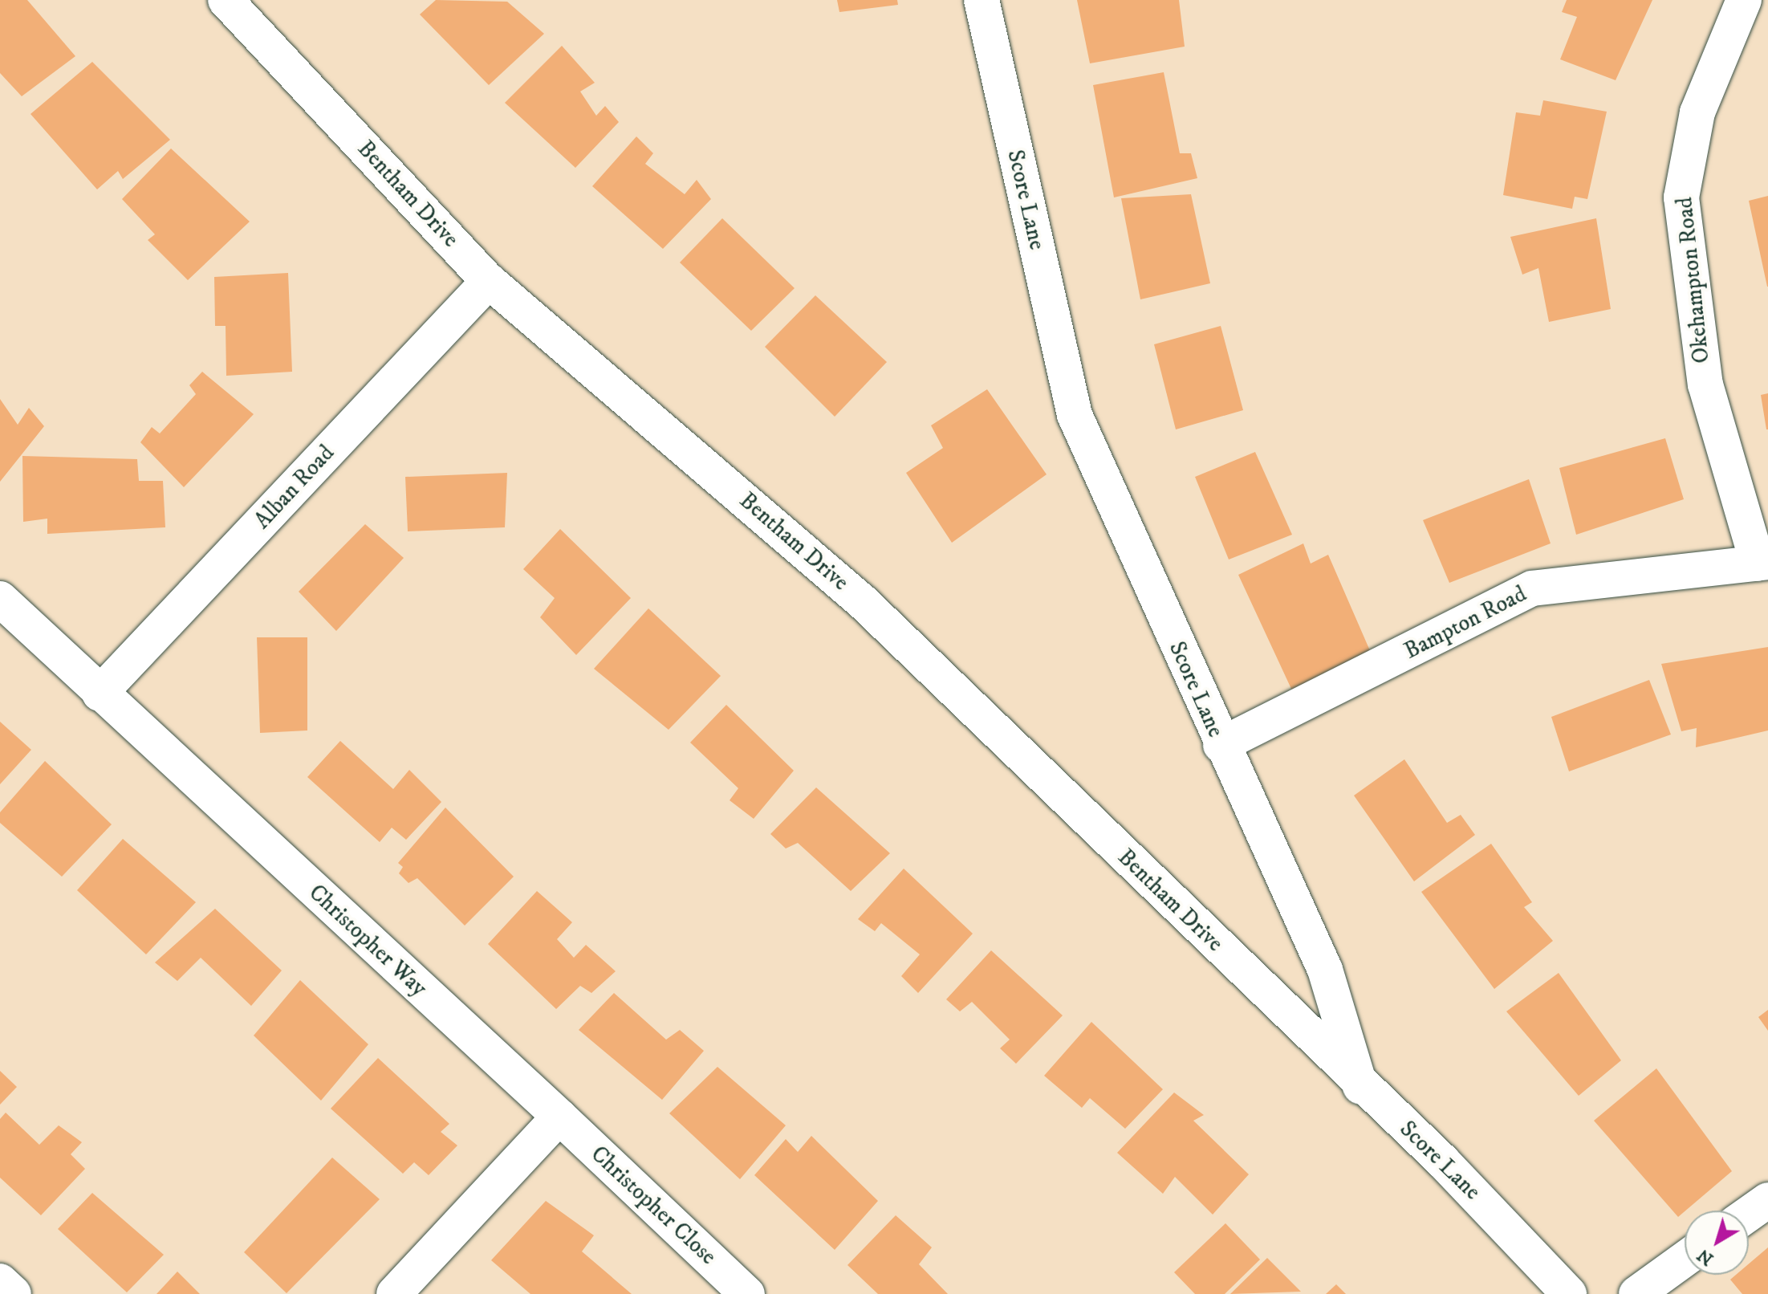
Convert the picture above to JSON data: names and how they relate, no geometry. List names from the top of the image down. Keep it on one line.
{"streets":{"street":["Bentham Drive","Score Lane","Okehampton Road","Alban Road","Bampton Road","Christopher Way","Christopher Close"]},"crossings":[["Bentham Drive","Score Lane"],["Bentham Drive","Alban Road"],["Score Lane","Bampton Road"],["Okehampton Road","Bampton Road"],["Alban Road","Christopher Way"],["Christopher Way","Christopher Close"]],"north":"bottom left"}
